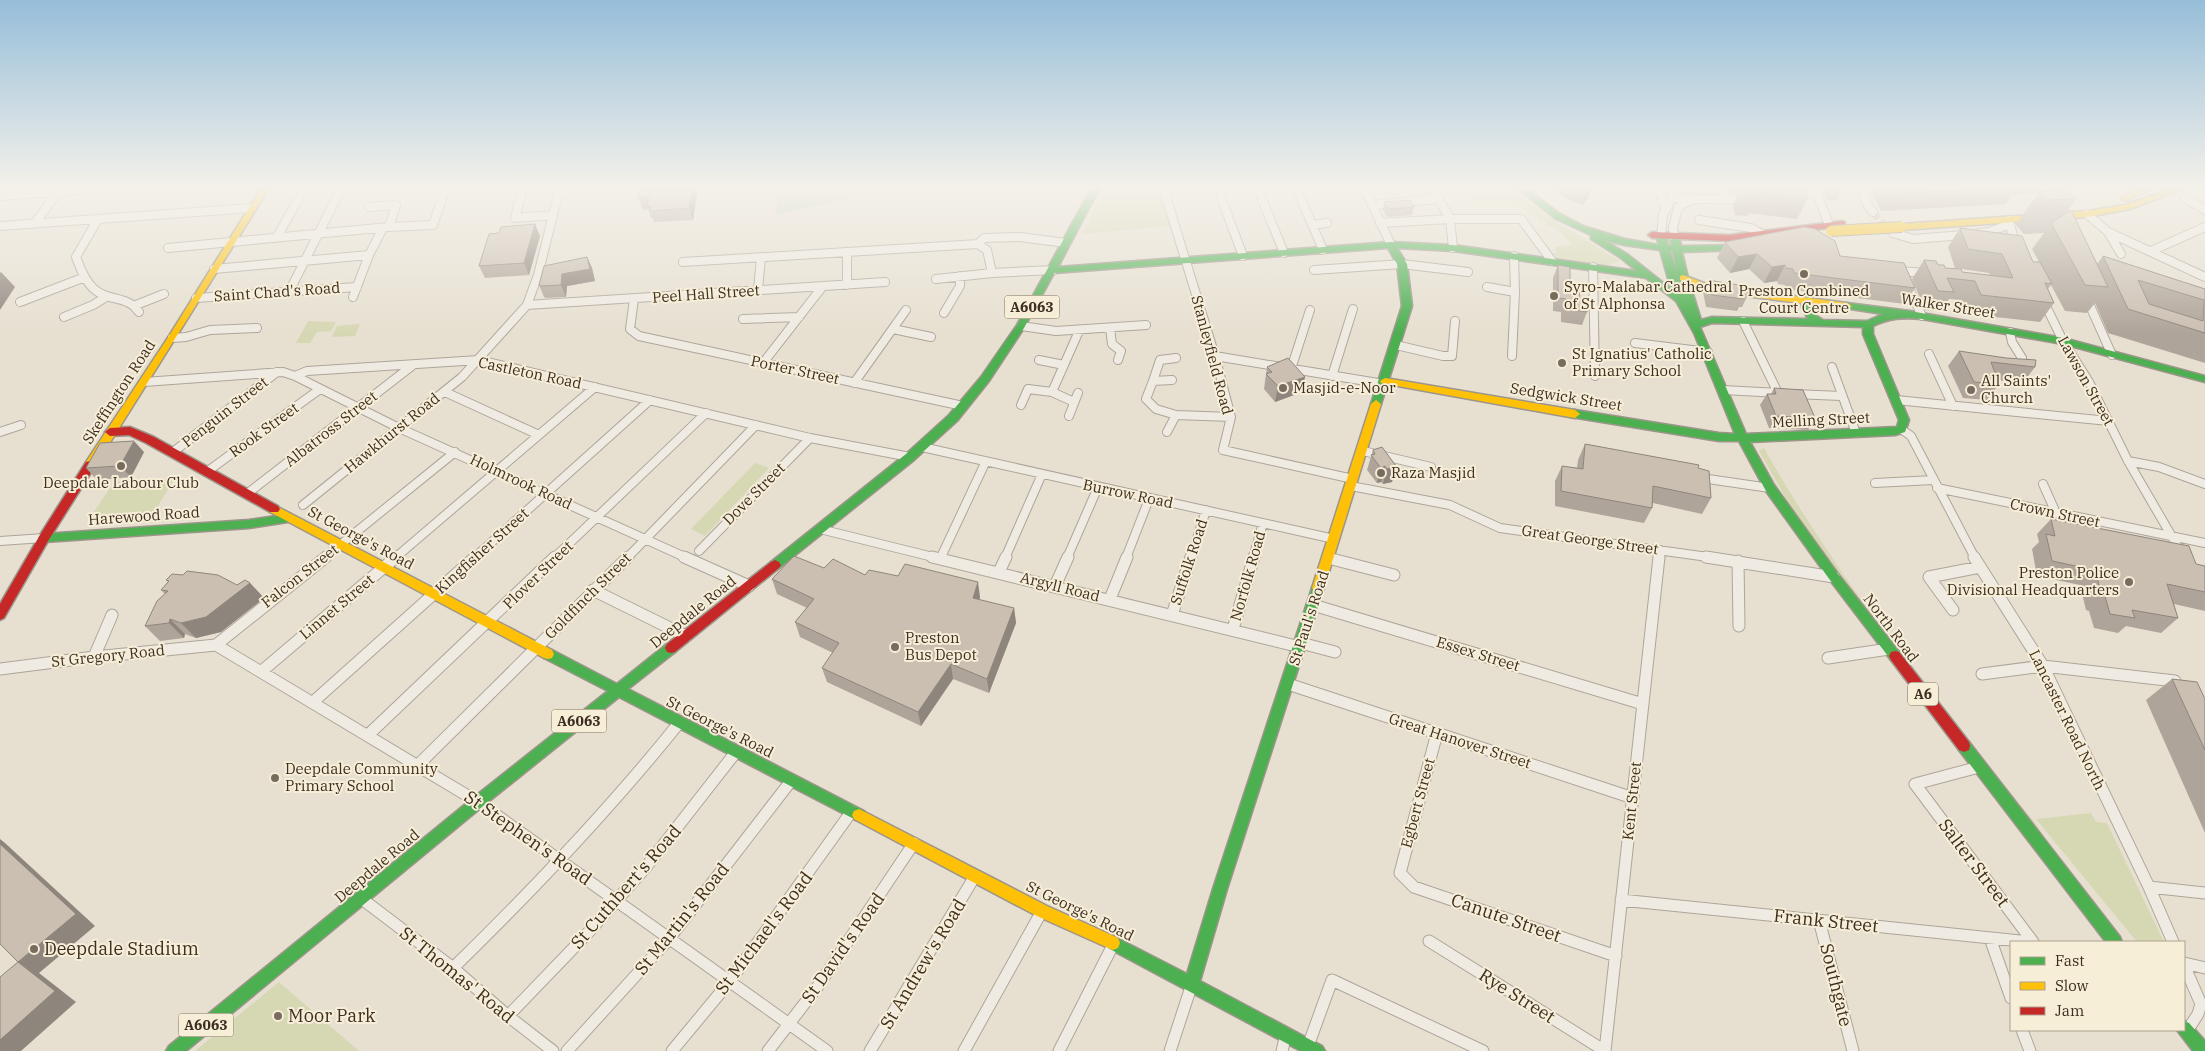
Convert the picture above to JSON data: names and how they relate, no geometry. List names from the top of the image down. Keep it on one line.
{"streets":{"main road":["Walker Street","A6063","Skeffington Road","Sedgwick Street","Melling Street","Harewood Road","St George's Road","Deepdale Road","St Paul's Road","North Road","A6"],"street":["Saint Chad's Road","Peel Hall Street","Stanleyfield Road","Porter Street","Castleton Road","Lawson Street","Penguin Street","Albatross Street","Rook Street","Hawkhurst Road","Holmrook Road","Dove Street","Burrow Road","Crown Street","Great George Street","Kingfisher Street","Suffolk Road","Plover Street","Falcon Street","Norfolk Road","Argyll Road","Goldfinch Street","Linnet Street","Essex Street","St Gregory Road","Lancaster Road North","Great Hanover Street","Kent Street","Egbert Street","St Stephen's Road","Salter Street","St Cuthbert's Road","Canute Street","St Martin's Road","Frank Street","St Michael's Road","St David's Road","St Andrew's Road","St Thomas' Road","Southgate","Rye Street"]},"crossings":[["Saint Chad's Road","Skeffington Road"],["Peel Hall Street","Hawkhurst Road"],["Walker Street","Lawson Street"],["Walker Street","North Road"],["Stanleyfield Road","Great George Street"],["Porter Street","Deepdale Road"],["Castleton Road","Skeffington Road"],["Castleton Road","Penguin Street"],["Castleton Road","Albatross Street"],["Castleton Road","Hawkhurst Road"],["Castleton Road","Holmrook Road"],["Castleton Road","Dove Street"],["Castleton Road","Kingfisher Street"],["Castleton Road","Plover Street"],["Castleton Road","Goldfinch Street"],["Castleton Road","Linnet Street"],["Castleton Road","Deepdale Road"],["Lawson Street","Crown Street"],["Skeffington Road","Harewood Road"],["Skeffington Road","St George's Road"],["Sedgwick Street","Melling Street"],["Sedgwick Street","St Paul's Road"],["Sedgwick Street","North Road"],["Penguin Street","St George's Road"],["Melling Street","North Road"],["Melling Street","Lancaster Road North"],["Albatross Street","Holmrook Road"],["Albatross Street","St George's Road"],["Rook Street","Holmrook Road"],["Rook Street","St George's Road"],["Hawkhurst Road","Holmrook Road"],["Holmrook Road","Kingfisher Street"],["Holmrook Road","Plover Street"],["Holmrook Road","Falcon Street"],["Holmrook Road","Goldfinch Street"],["Holmrook Road","Linnet Street"],["Holmrook Road","Deepdale Road"],["Burrow Road","Suffolk Road"],["Burrow Road","Norfolk Road"],["Burrow Road","Deepdale Road"],["Burrow Road","St Paul's Road"],["Crown Street","Lancaster Road North"],["Harewood Road","St George's Road"],["St George's Road","Kingfisher Street"],["St George's Road","Plover Street"],["St George's Road","Falcon Street"],["St George's Road","Goldfinch Street"],["St George's Road","Linnet Street"],["St George's Road","Deepdale Road"],["St George's Road","St Paul's Road"],["St George's Road","St Cuthbert's Road"],["St George's Road","St Martin's Road"],["St George's Road","St Michael's Road"],["St George's Road","St David's Road"],["St George's Road","St Andrew's Road"],["Great George Street","St Paul's Road"],["Great George Street","North Road"],["Great George Street","Kent Street"],["Kingfisher Street","St Stephen's Road"],["Suffolk Road","Argyll Road"],["Plover Street","St Stephen's Road"],["Falcon Street","St Gregory Road"],["Falcon Street","St Stephen's Road"],["Norfolk Road","Argyll Road"],["Argyll Road","Deepdale Road"],["Argyll Road","St Paul's Road"],["Goldfinch Street","St Stephen's Road"],["Linnet Street","St Stephen's Road"],["Deepdale Road","St Stephen's Road"],["Deepdale Road","St Thomas' Road"],["St Paul's Road","Essex Street"],["St Paul's Road","Great Hanover Street"],["North Road","A6"],["Essex Street","Kent Street"],["St Gregory Road","St Stephen's Road"],["Great Hanover Street","Kent Street"],["Great Hanover Street","Egbert Street"],["Kent Street","Canute Street"],["Kent Street","Frank Street"],["Kent Street","Rye Street"],["Egbert Street","Canute Street"],["St Stephen's Road","St Cuthbert's Road"],["St Stephen's Road","St Martin's Road"],["St Stephen's Road","St Michael's Road"],["St Stephen's Road","St David's Road"],["St Cuthbert's Road","St Thomas' Road"],["Frank Street","Southgate"]],"places":["Preston Combined Court Centre","Syro-Malabar Cathedral of St Alphonsa","St Ignatius' Catholic Primary School","Masjid-e-Noor","All Saints' Church","Deepdale Labour Club","Raza Masjid","Preston Police Divisional Headquarters","Preston Bus Depot","Deepdale Community Primary School","Deepdale Stadium","Moor Park"],"legend":["Fast","Slow","Jam"]}
